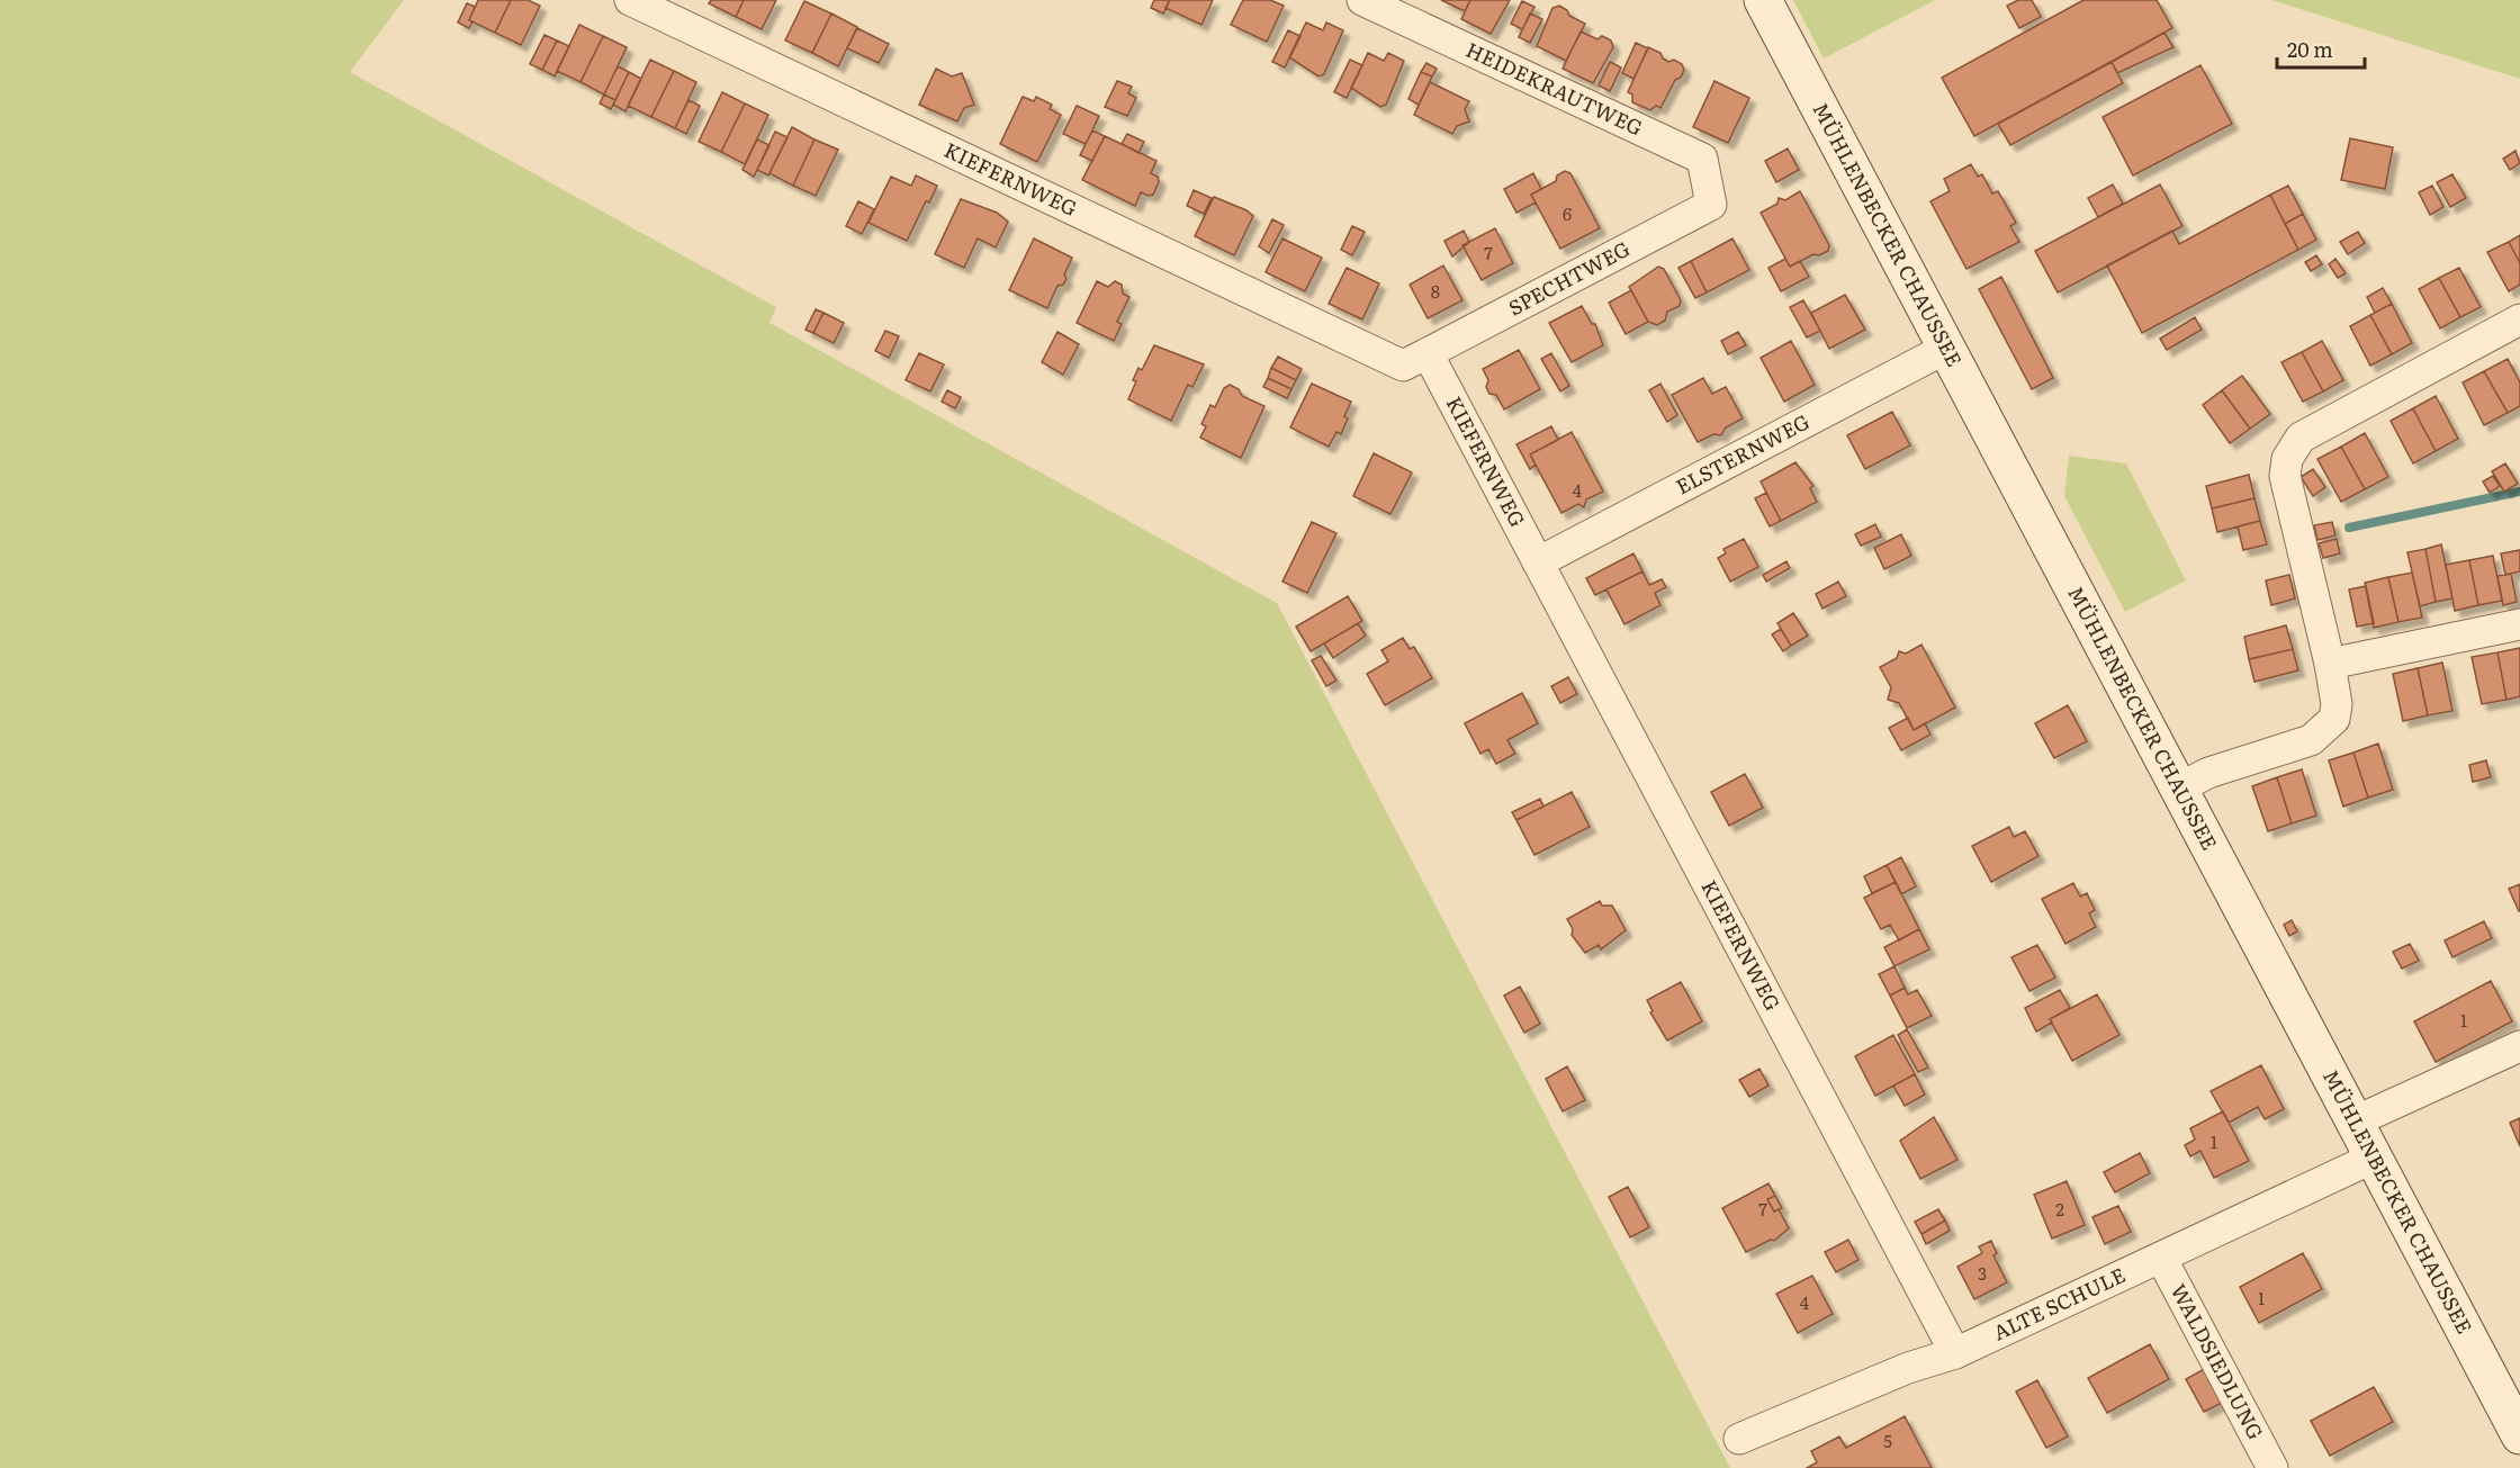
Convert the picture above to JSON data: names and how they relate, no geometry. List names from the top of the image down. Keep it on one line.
{"streets":{"main road":["MÜHLENBECKER CHAUSSEE"],"street":["HEIDEKRAUTWEG","KIEFERNWEG","SPECHTWEG","ELSTERNWEG","ALTE SCHULE","WALDSIEDLUNG"]},"crossings":[["HEIDEKRAUTWEG","SPECHTWEG"],["KIEFERNWEG","SPECHTWEG"],["KIEFERNWEG","ELSTERNWEG"],["KIEFERNWEG","ALTE SCHULE"],["MÜHLENBECKER CHAUSSEE","ELSTERNWEG"],["MÜHLENBECKER CHAUSSEE","ALTE SCHULE"],["ALTE SCHULE","WALDSIEDLUNG"]],"house_numbers":["6","7","8","4","1","1","7","2","3","1","4","5"],"scale_bar":"20 m"}
